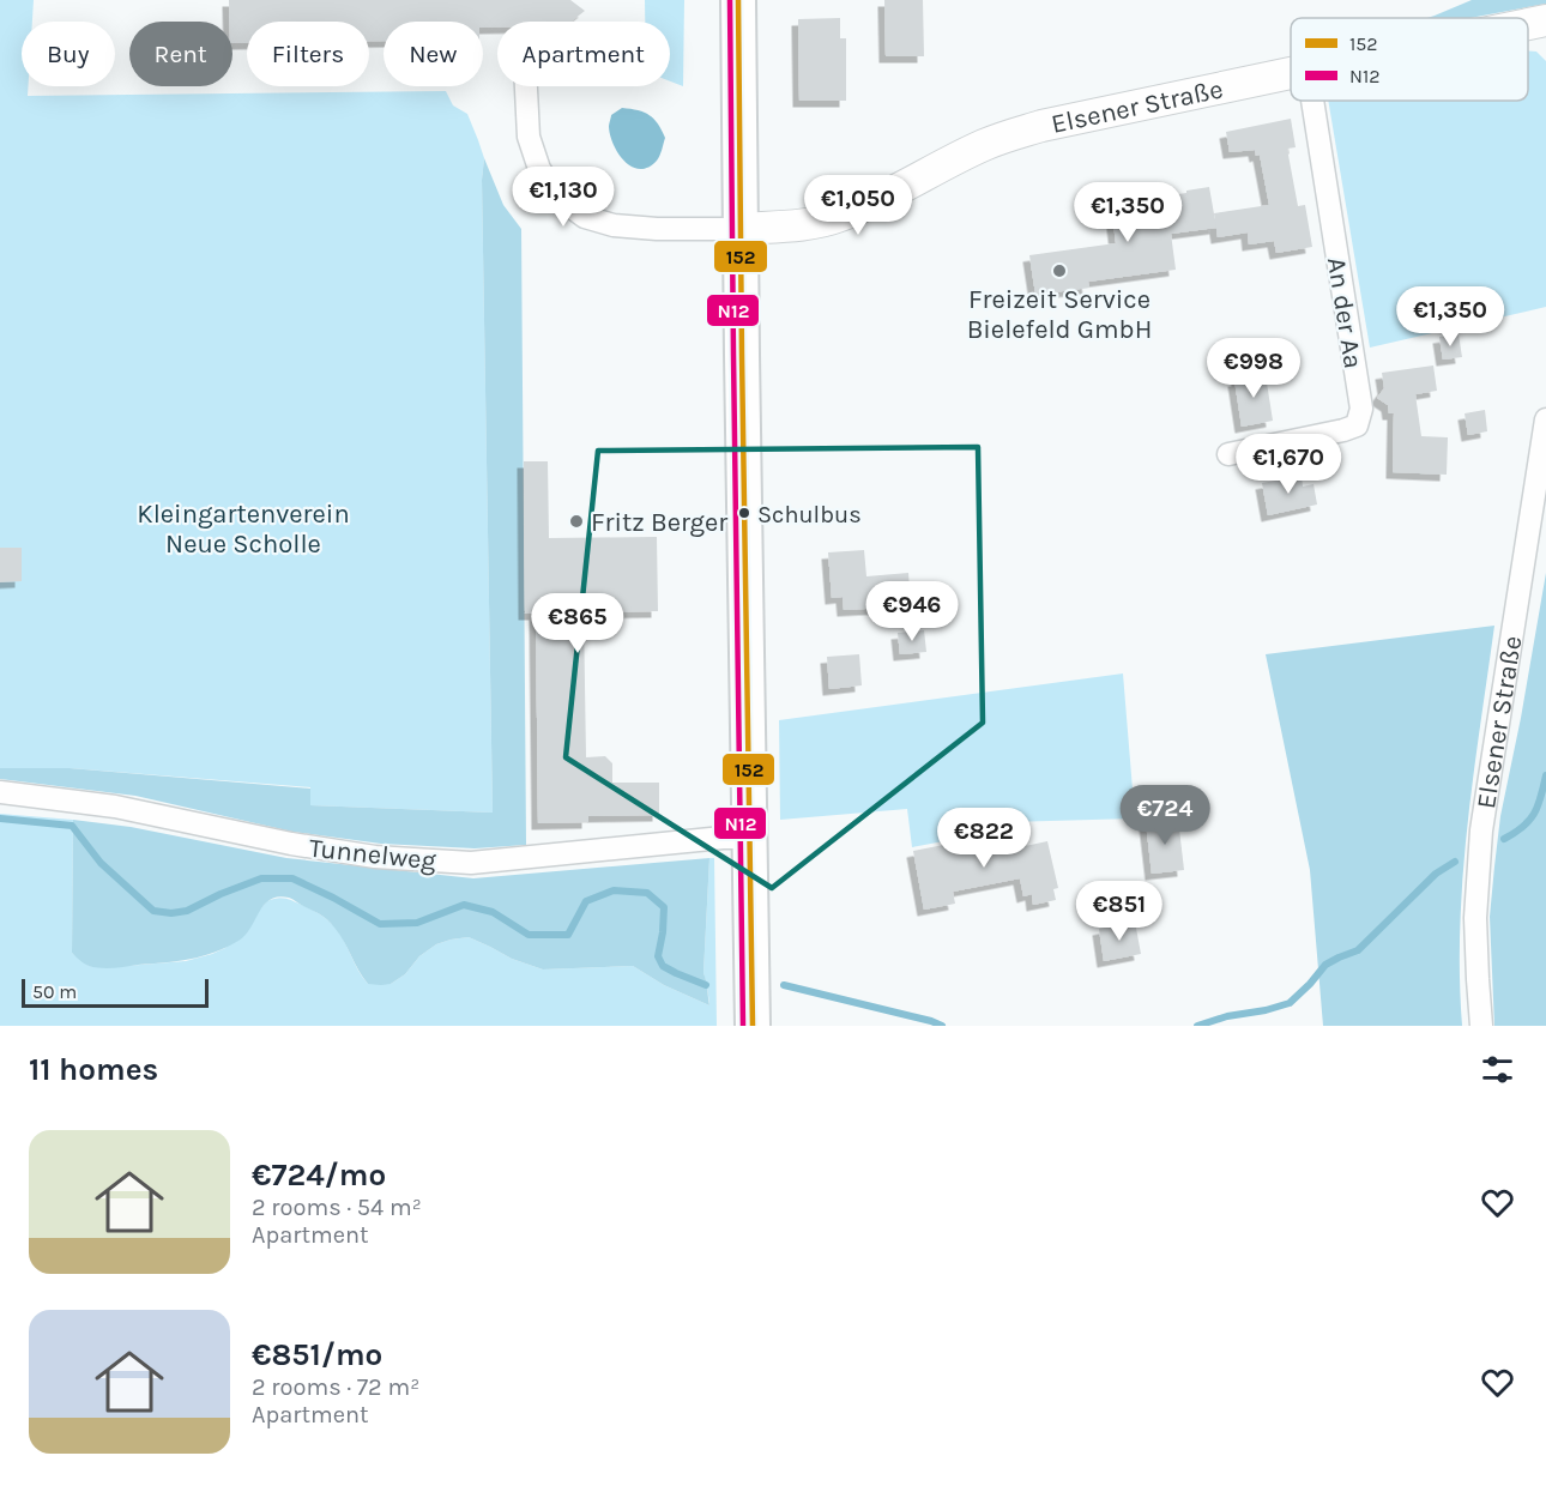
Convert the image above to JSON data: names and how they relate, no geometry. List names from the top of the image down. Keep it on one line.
{"streets":{"main road":["Elsener Straße"],"street":["An der Aa","Tunnelweg"]},"parks":["Kleingartenverein Neue Scholle"],"places":["Freizeit Service Bielefeld GmbH","Schulbus","Fritz Berger"],"lines":["transit line 152","transit line N12"],"legend":["152","N12"],"scale_bar":"50 m","page":{"chip":["Buy","Rent","Filters","New","Apartment"],"price":["€1,130","€1,050","€1,350","€1,350","€998","€1,670","€946","€865","€724","€822","€851"],"scale":"50 m","heading":"11 homes","list":[{"name":"€724/mo","note":"2 rooms · 54 m² · Apartment"},{"name":"€851/mo","note":"2 rooms · 72 m² · Apartment"}]}}
